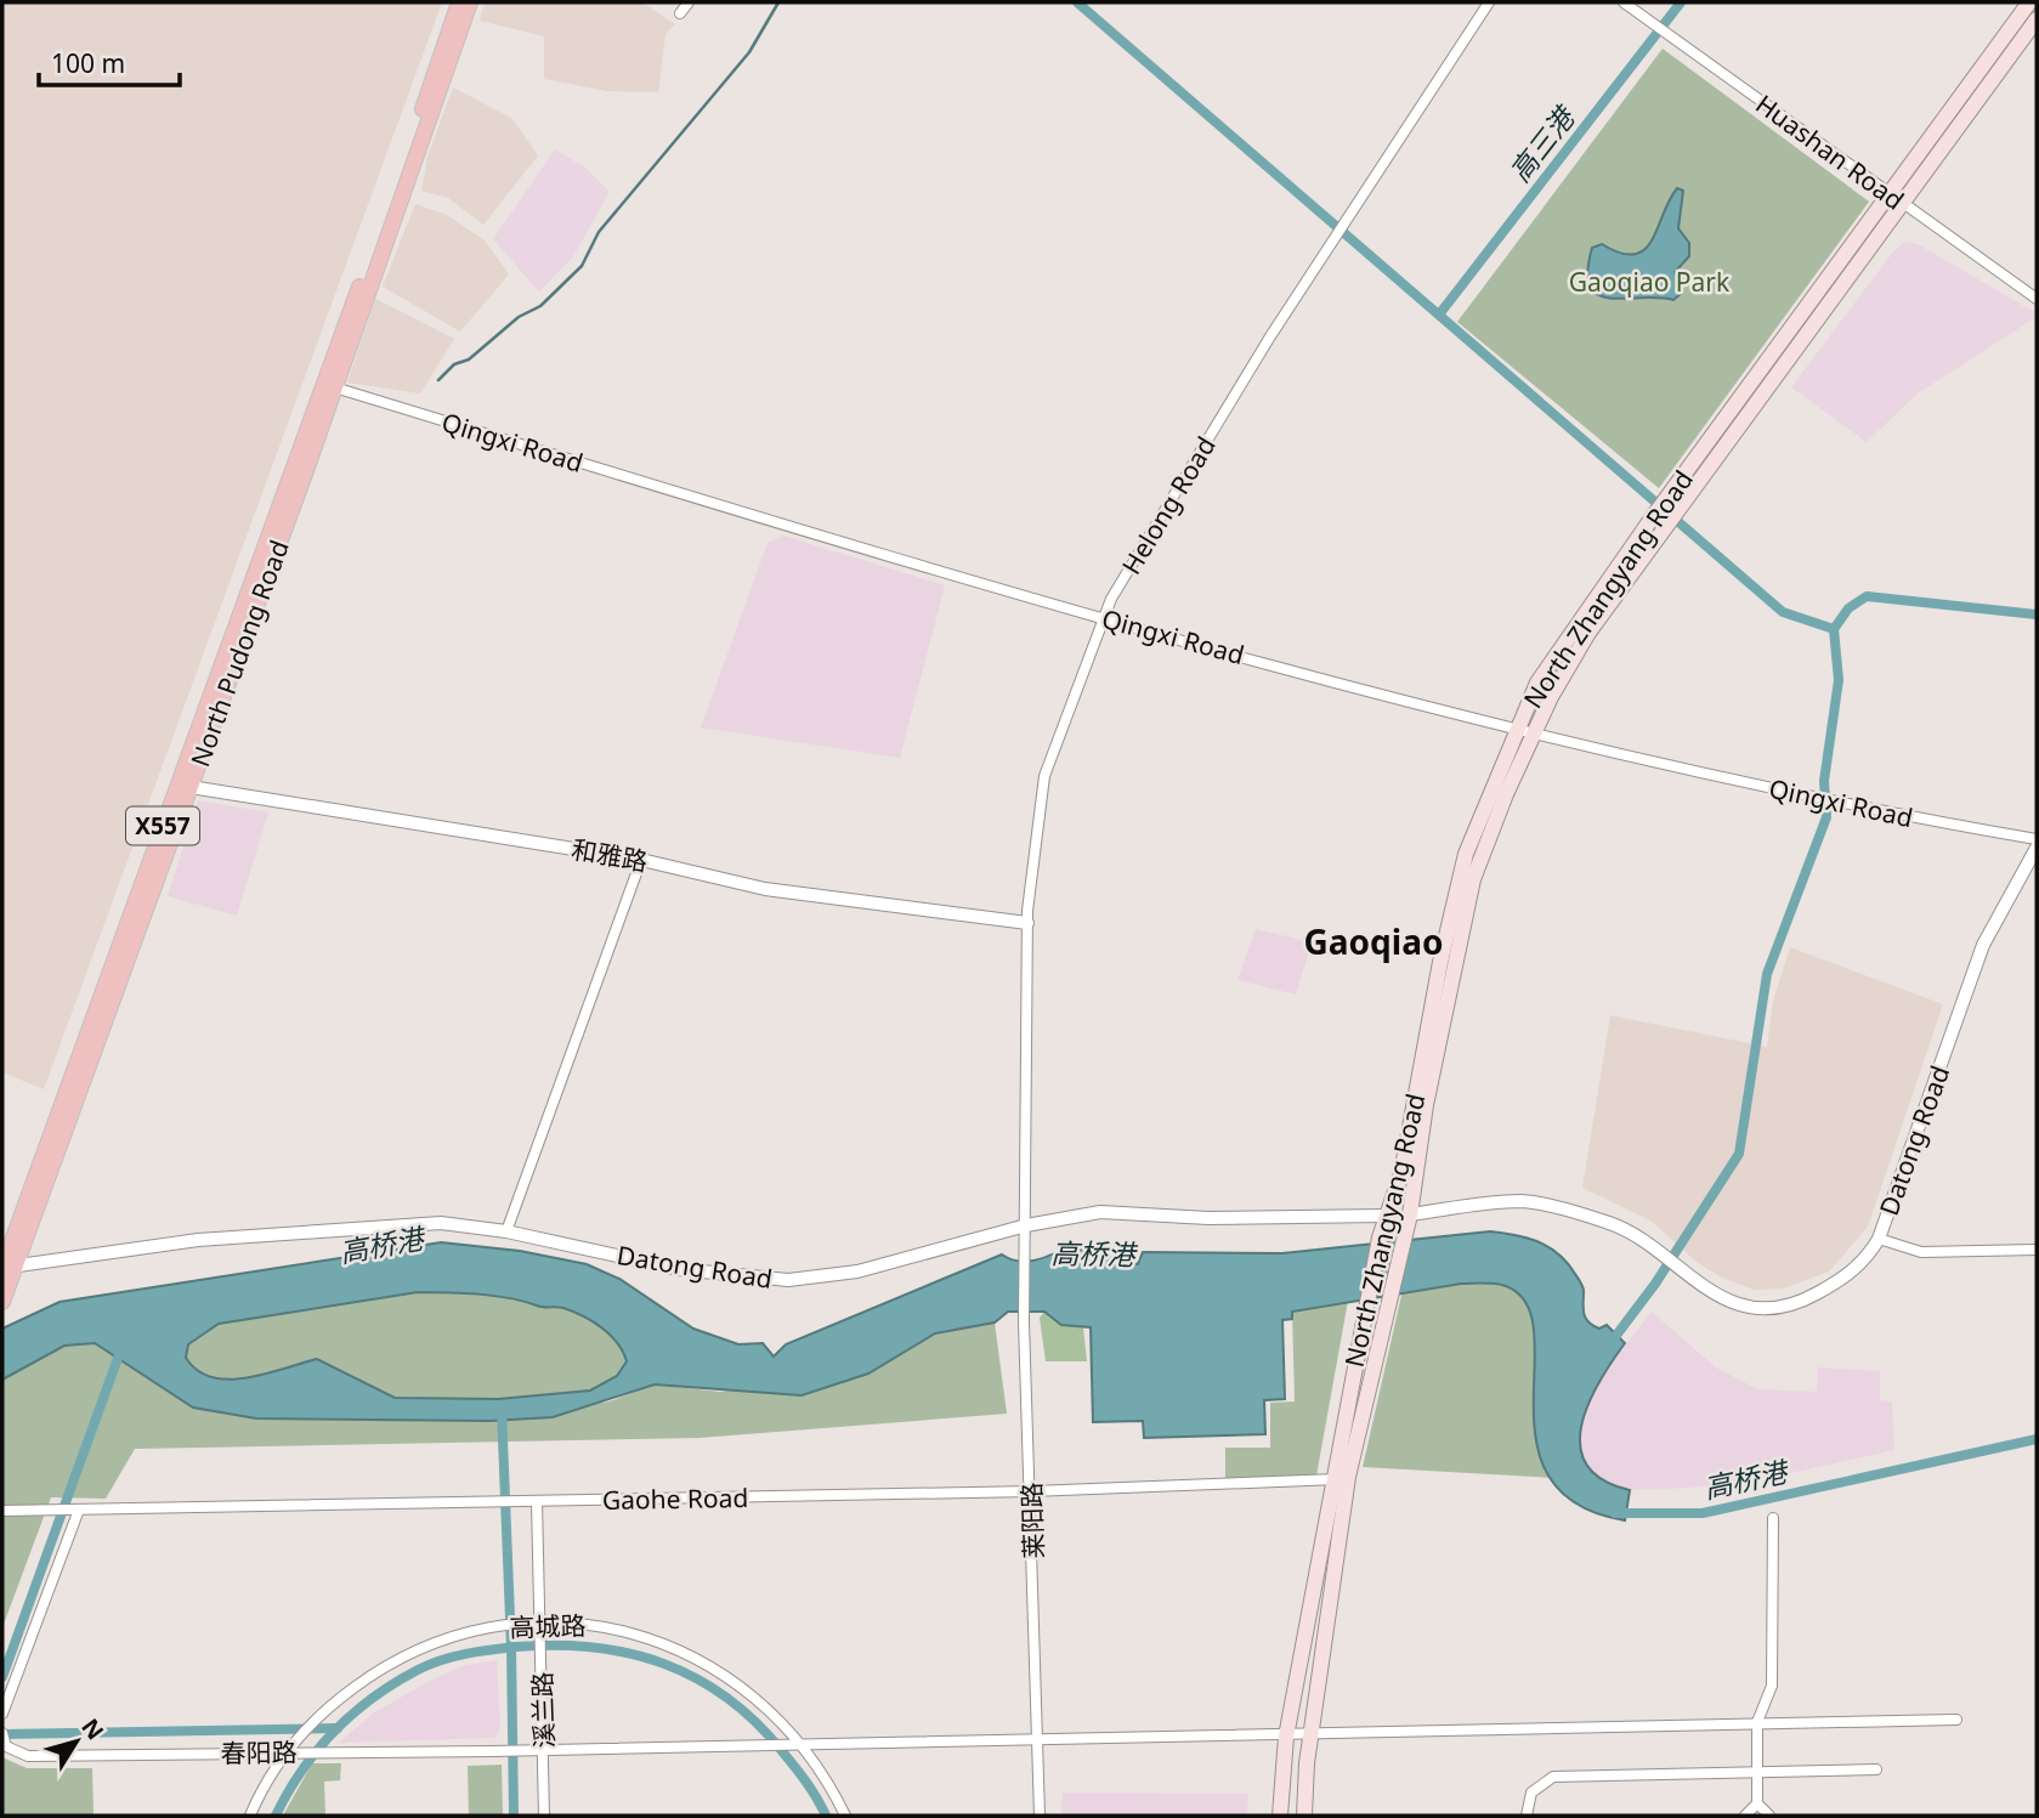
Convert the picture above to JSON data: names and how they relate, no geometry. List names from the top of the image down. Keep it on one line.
{"streets":{"main road":["North Zhangyang Road","North Pudong Road","X557"],"street":["Huashan Road","Qingxi Road","Helong Road","和雅路","Datong Road","Gaohe Road","莱阳路","高城路","溪兰路","春阳路"]},"crossings":[["Huashan Road","North Zhangyang Road"],["Qingxi Road","Helong Road"],["Qingxi Road","North Zhangyang Road"],["Qingxi Road","North Pudong Road"],["Helong Road","和雅路"],["Helong Road","Datong Road"],["Helong Road","莱阳路"],["North Zhangyang Road","Datong Road"],["North Zhangyang Road","Gaohe Road"],["North Zhangyang Road","春阳路"],["North Pudong Road","和雅路"],["North Pudong Road","Datong Road"],["Datong Road","莱阳路"],["Gaohe Road","莱阳路"],["Gaohe Road","溪兰路"],["莱阳路","春阳路"],["高城路","溪兰路"],["高城路","春阳路"],["溪兰路","春阳路"]],"districts":["Gaoqiao"],"water":["高三港","高桥港"],"parks":["Gaoqiao Park"],"scale_bar":"100 m","north":"top right"}
